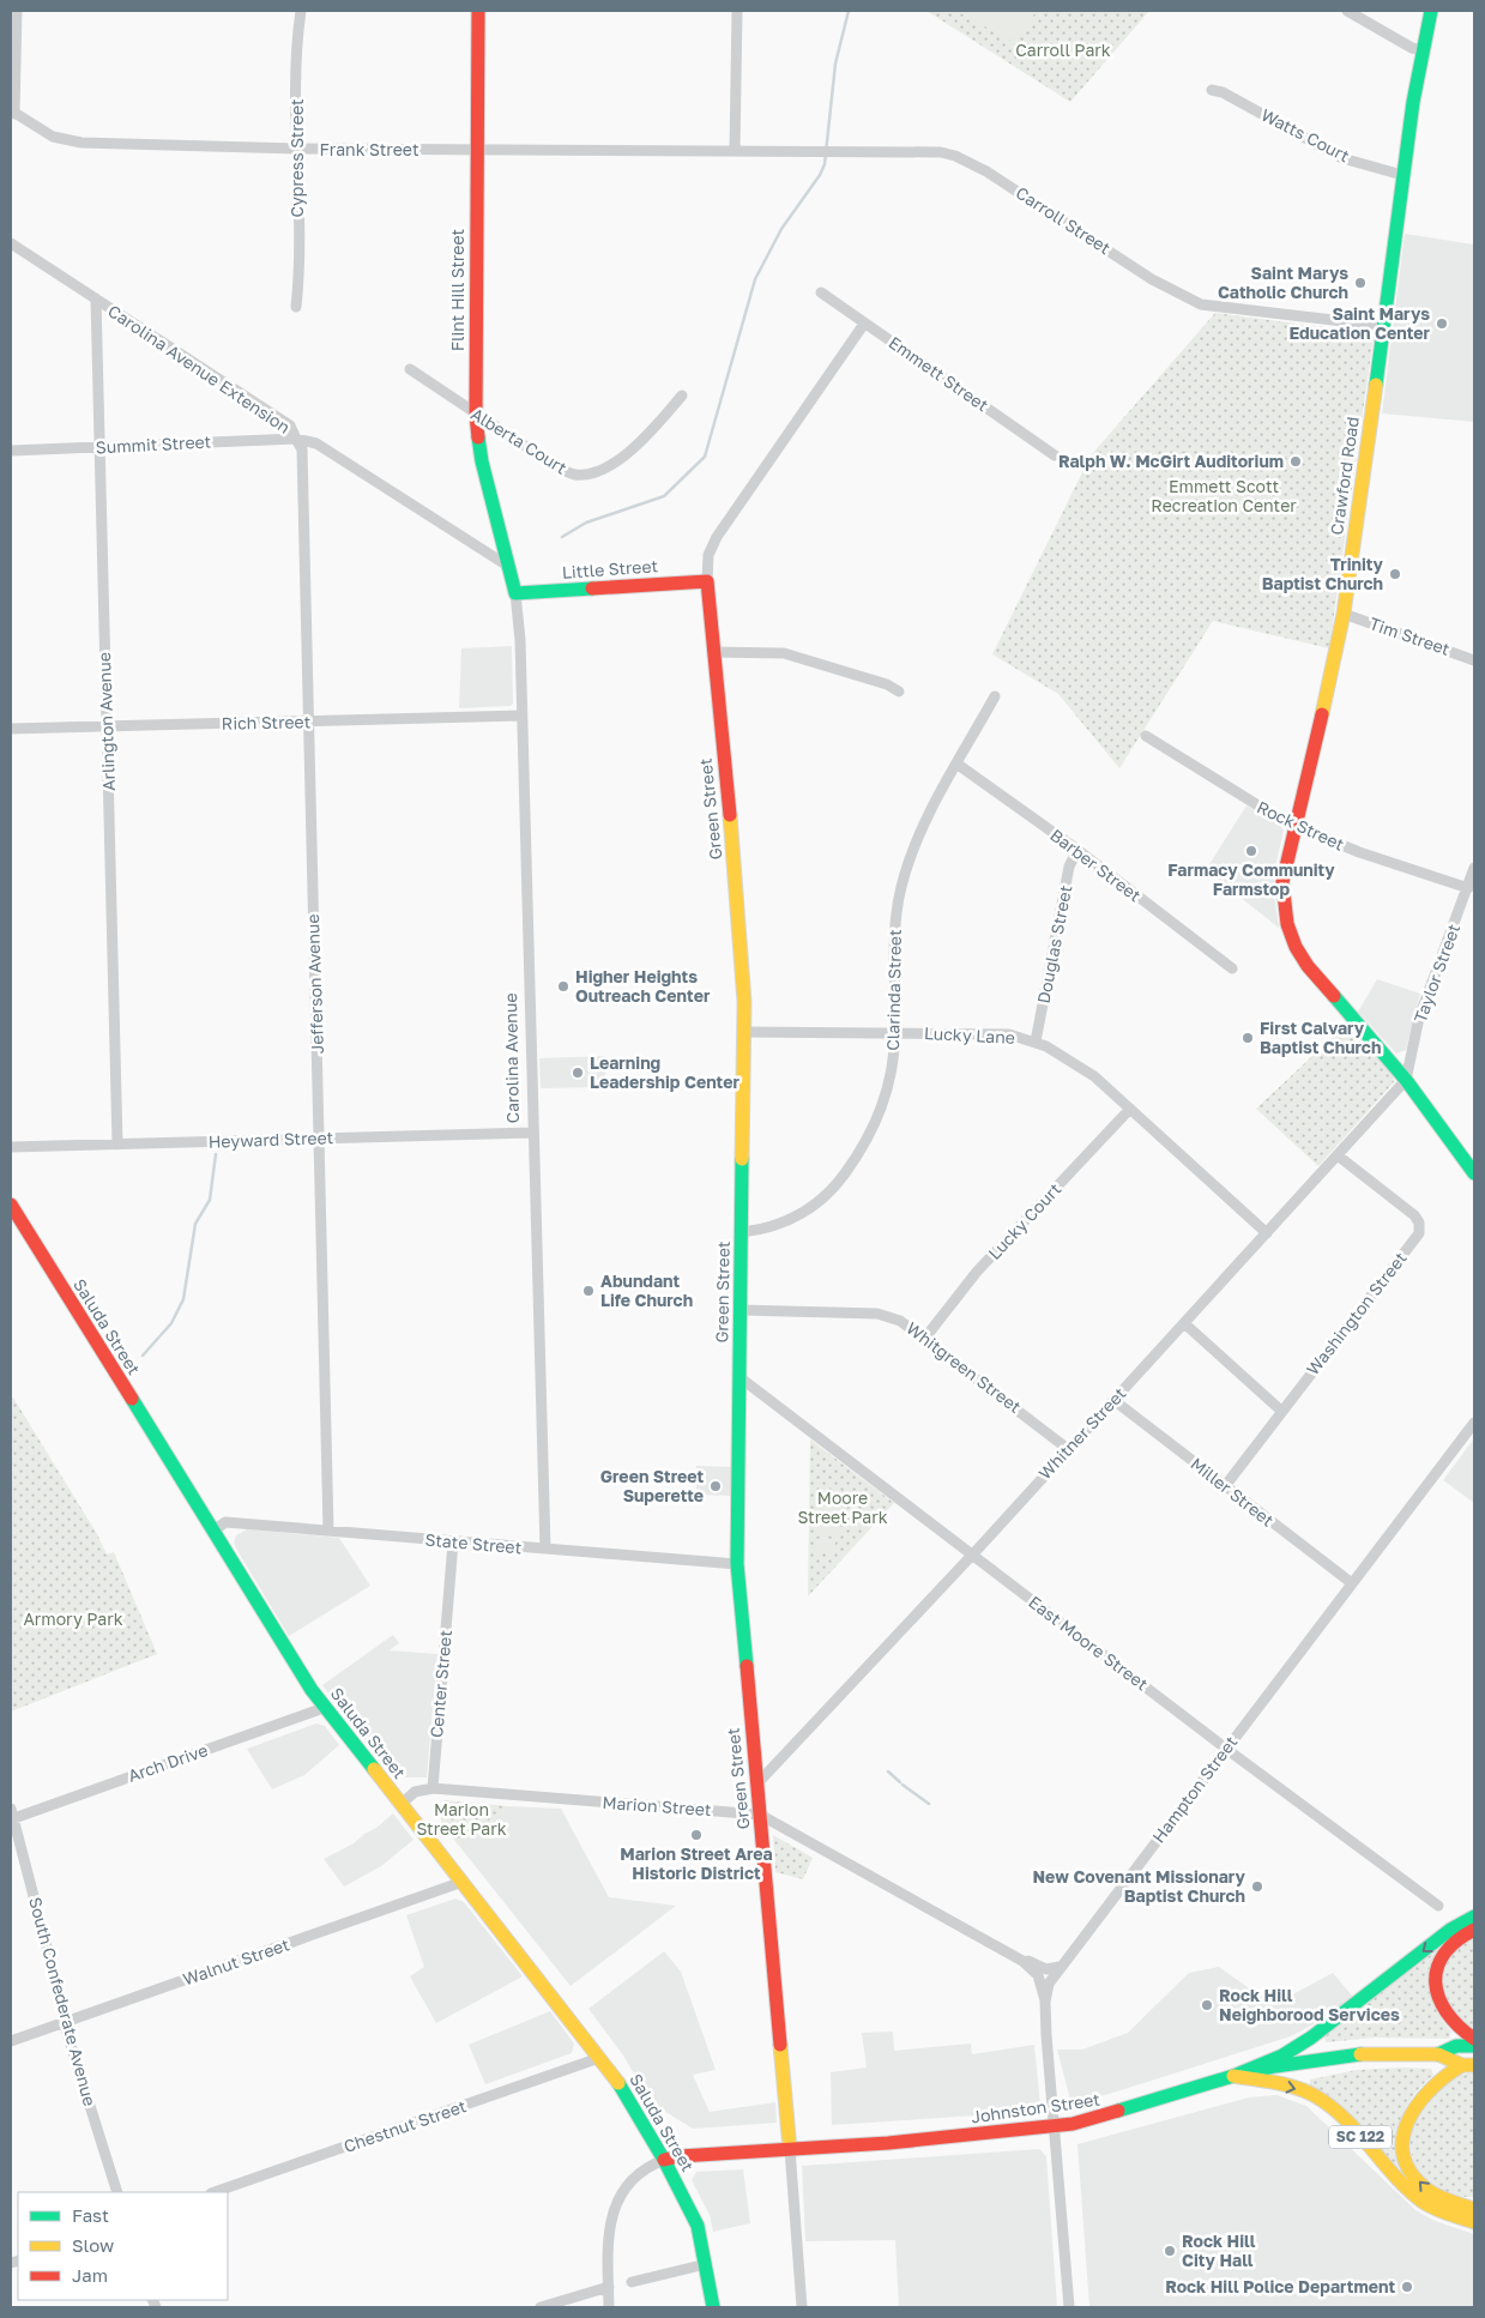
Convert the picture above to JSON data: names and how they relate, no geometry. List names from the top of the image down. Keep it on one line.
{"streets":{"street":["Watts Court","Frank Street","Cypress Street","Carroll Street","Flint Hill Street","Carolina Avenue Extension","Emmett Street","Alberta Court","Summit Street","Crawford Road","Little Street","Tim Street","Arlington Avenue","Rich Street","Green Street","Rock Street","Barber Street","Douglas Street","Taylor Street","Jefferson Avenue","Clarinda Street","Lucky Lane","Carolina Avenue","Heyward Street","Lucky Court","Washington Street","Saluda Street","Whitgreen Street","Whitner Street","Miller Street","State Street","East Moore Street","Center Street","Arch Drive","Hampton Street","Marion Street","Walnut Street","South Confederate Avenue","Johnston Street","Chestnut Street","SC 122"]},"crossings":[["Watts Court","Crawford Road"],["Frank Street","Cypress Street"],["Frank Street","Carroll Street"],["Frank Street","Flint Hill Street"],["Carroll Street","Crawford Road"],["Flint Hill Street","Carolina Avenue Extension"],["Flint Hill Street","Alberta Court"],["Flint Hill Street","Carolina Avenue"],["Carolina Avenue Extension","Summit Street"],["Carolina Avenue Extension","Arlington Avenue"],["Carolina Avenue Extension","Jefferson Avenue"],["Carolina Avenue Extension","Carolina Avenue"],["Emmett Street","Green Street"],["Summit Street","Arlington Avenue"],["Summit Street","Jefferson Avenue"],["Crawford Road","Tim Street"],["Crawford Road","Rock Street"],["Crawford Road","Taylor Street"],["Crawford Road","Whitner Street"],["Little Street","Green Street"],["Little Street","Carolina Avenue"],["Arlington Avenue","Rich Street"],["Arlington Avenue","Heyward Street"],["Rich Street","Jefferson Avenue"],["Rich Street","Carolina Avenue"],["Green Street","Clarinda Street"],["Green Street","Lucky Lane"],["Green Street","Whitgreen Street"],["Green Street","Whitner Street"],["Green Street","State Street"],["Green Street","East Moore Street"],["Green Street","Marion Street"],["Green Street","Johnston Street"],["Rock Street","Taylor Street"],["Barber Street","Douglas Street"],["Barber Street","Clarinda Street"],["Douglas Street","Lucky Lane"],["Taylor Street","Whitner Street"],["Jefferson Avenue","Heyward Street"],["Jefferson Avenue","State Street"],["Clarinda Street","Lucky Lane"],["Lucky Lane","Lucky Court"],["Lucky Lane","Whitner Street"],["Carolina Avenue","Heyward Street"],["Carolina Avenue","State Street"],["Lucky Court","Whitgreen Street"],["Washington Street","Whitner Street"],["Washington Street","Miller Street"],["Saluda Street","State Street"],["Saluda Street","Arch Drive"],["Saluda Street","Walnut Street"],["Saluda Street","Johnston Street"],["Saluda Street","Chestnut Street"],["Whitgreen Street","Whitner Street"],["Whitner Street","Miller Street"],["Whitner Street","East Moore Street"],["Miller Street","Hampton Street"],["State Street","Center Street"],["East Moore Street","Hampton Street"],["Center Street","Marion Street"],["Arch Drive","South Confederate Avenue"],["Hampton Street","Marion Street"],["Hampton Street","Johnston Street"],["Walnut Street","South Confederate Avenue"],["Johnston Street","SC 122"]],"parks":["Carroll Park","Emmett Scott Recreation Center","Moore Street Park","Armory Park","Marion Street Park"],"places":["Saint Marys Catholic Church","Saint Marys Education Center","Ralph W. McGirt Auditorium","Trinity Baptist Church","Farmacy Community Farmstop","Higher Heights Outreach Center","First Calvary Baptist Church","Learning Leadership Center","Abundant Life Church","Green Street Superette","Marion Street Area Historic District","New Covenant Missionary Baptist Church","Rock Hill Neighborood Services","Rock Hill City Hall","Rock Hill Police Department"],"legend":["Fast","Slow","Jam"]}
